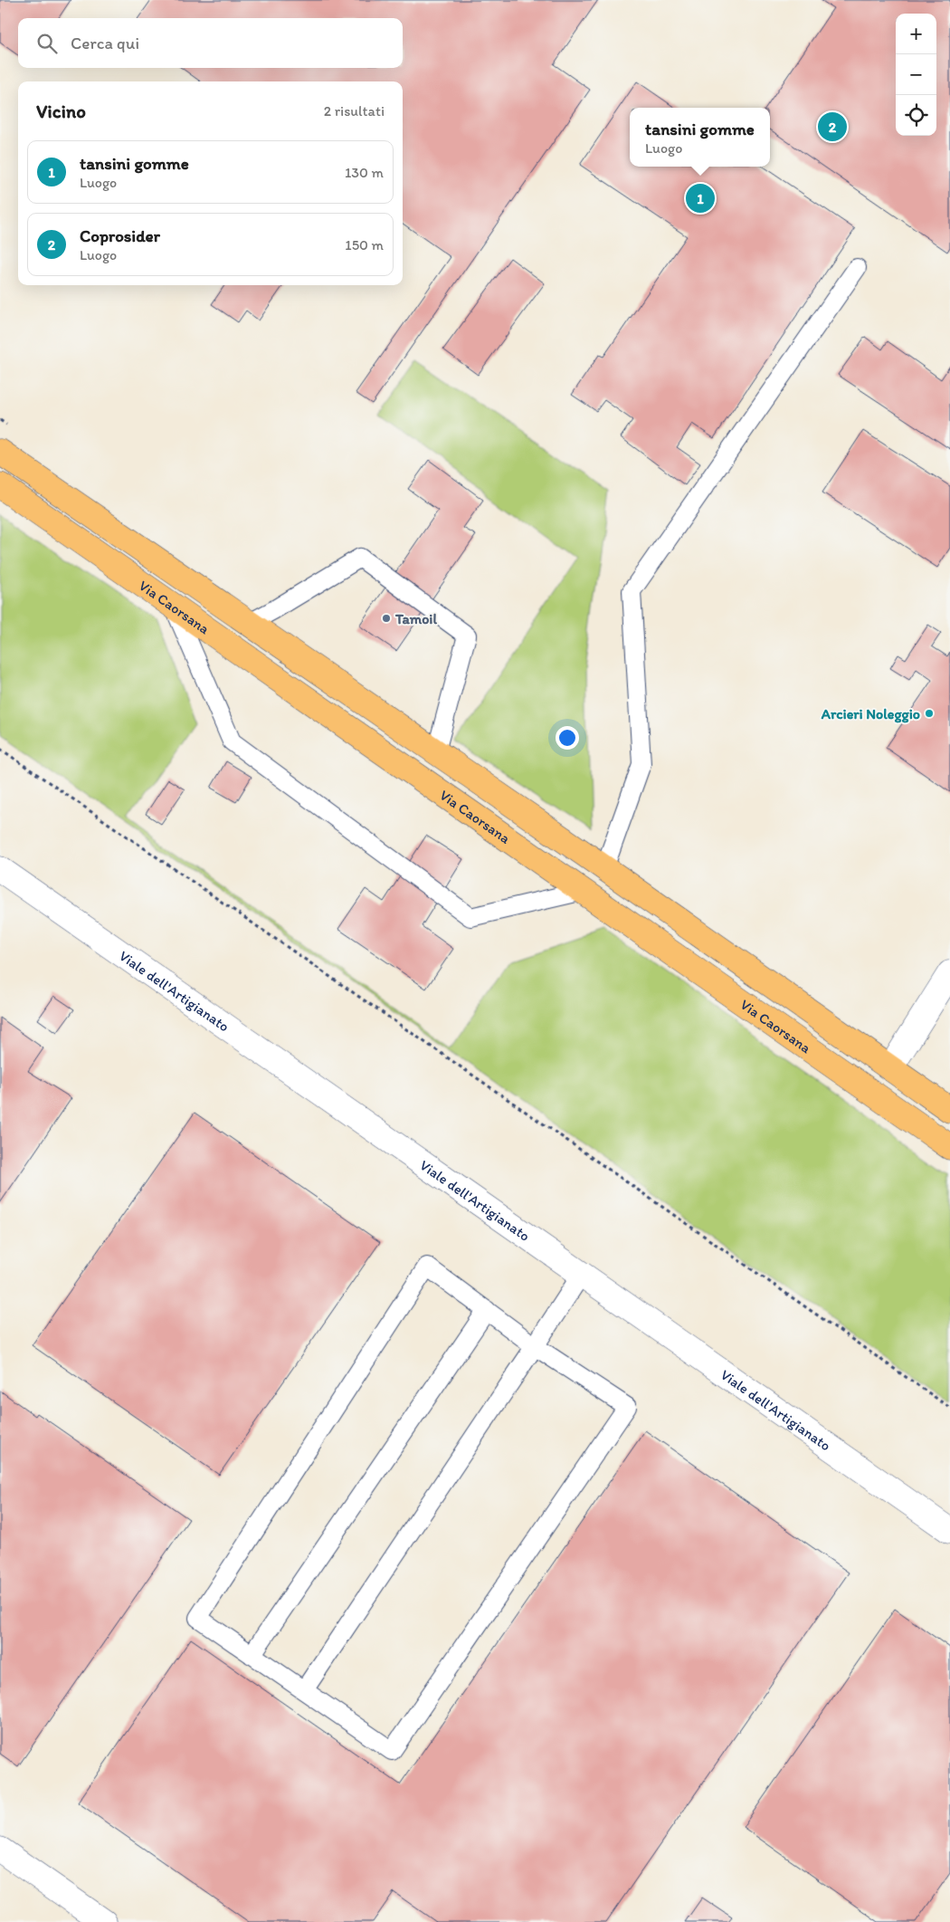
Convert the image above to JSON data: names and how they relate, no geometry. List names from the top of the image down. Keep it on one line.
{"streets":{"main road":["Via Caorsana"],"street":["Viale dell'Artigianato"]},"places":["Tamoil","Arcieri Noleggio"],"page":{"map_buttons":["+","−"],"search":"Cerca qui","heading":["Vicino","2 risultati"],"popup":["tansini gomme","Luogo"],"pins":["2","1"],"list":[{"mark":"1","name":"tansini gomme","note":"Luogo","value":"130 m"},{"mark":"2","name":"Coprosider","note":"Luogo","value":"150 m"}]}}
